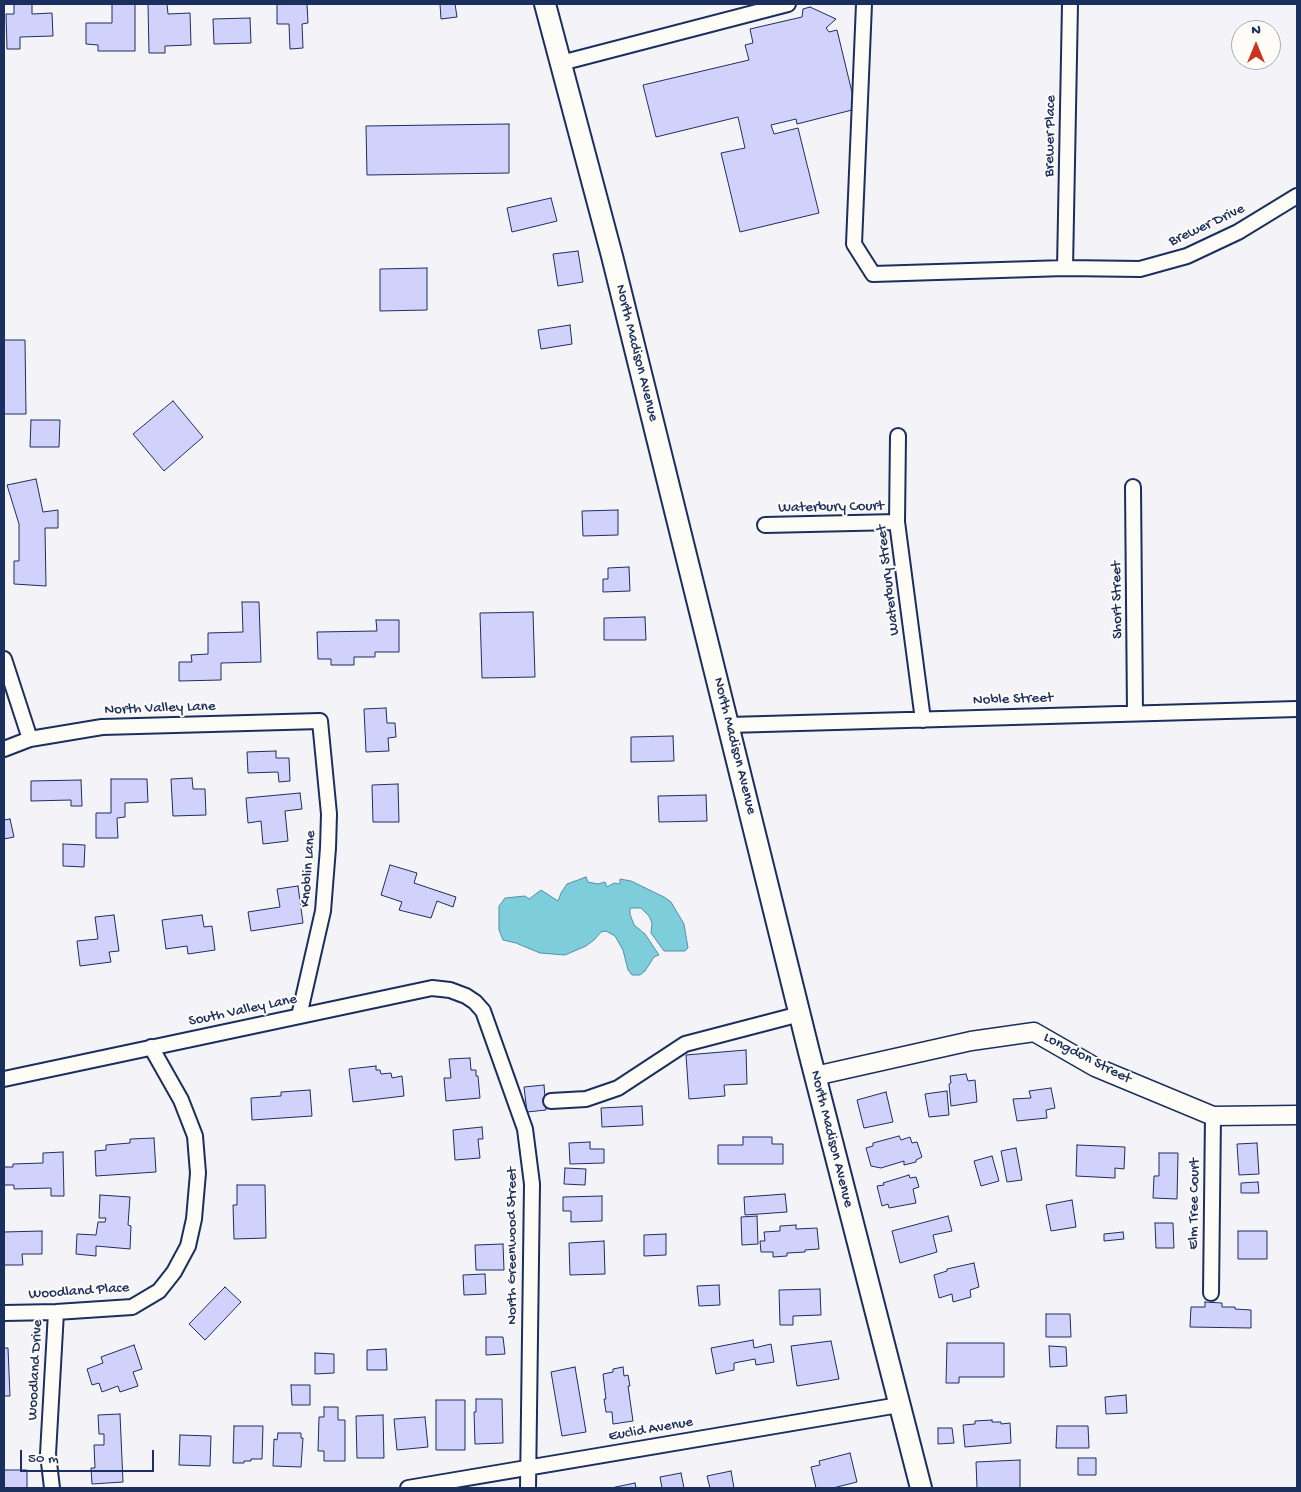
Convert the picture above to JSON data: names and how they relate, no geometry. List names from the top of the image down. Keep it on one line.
{"streets":{"main road":["North Madison Avenue"],"street":["Brewer Place","Brewer Drive","Waterbury Court","Waterbury Street","Short Street","Noble Street","North Valley Lane","Knoblin Lane","South Valley Lane","Longdon Street","Elm Tree Court","North Greenwood Street","Woodland Place","Woodland Drive","Euclid Avenue"]},"crossings":[["Brewer Place","Brewer Drive"],["North Madison Avenue","Noble Street"],["North Madison Avenue","Longdon Street"],["North Madison Avenue","Euclid Avenue"],["Waterbury Court","Waterbury Street"],["Waterbury Street","Noble Street"],["Short Street","Noble Street"],["North Valley Lane","Knoblin Lane"],["Knoblin Lane","South Valley Lane"],["South Valley Lane","North Greenwood Street"],["South Valley Lane","Woodland Place"],["Longdon Street","Elm Tree Court"],["North Greenwood Street","Euclid Avenue"],["Woodland Place","Woodland Drive"]],"scale_bar":"50 m","north":"top"}
